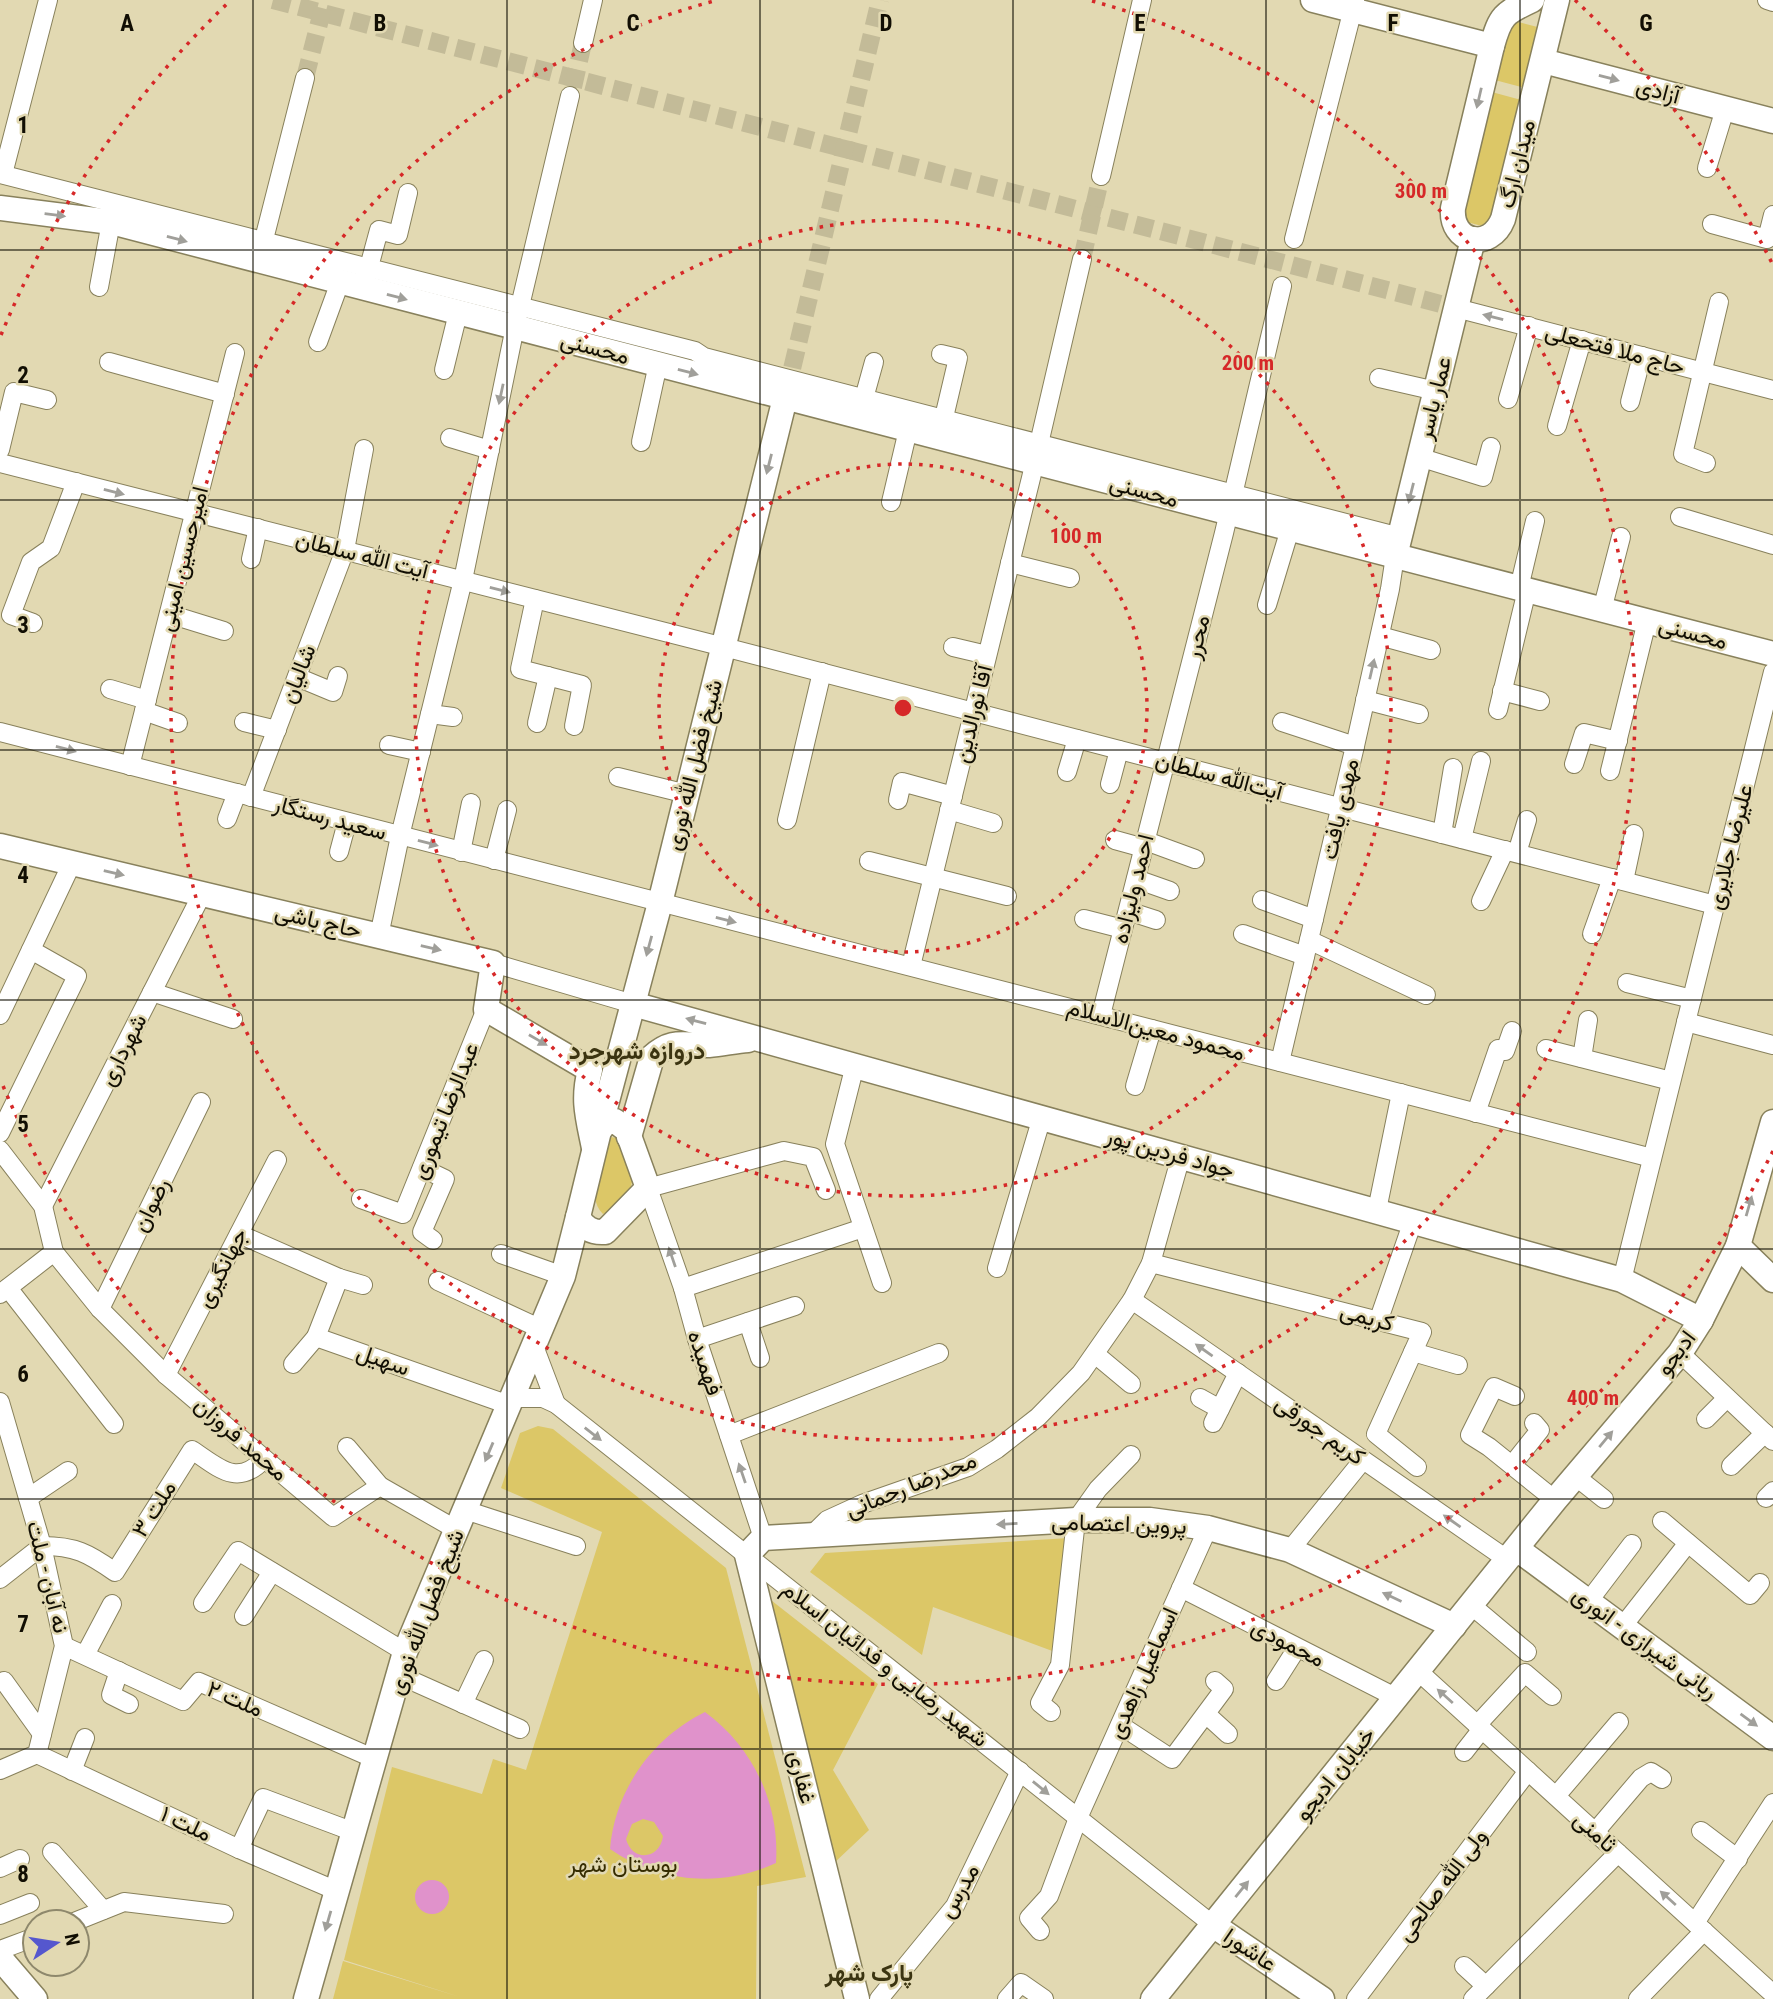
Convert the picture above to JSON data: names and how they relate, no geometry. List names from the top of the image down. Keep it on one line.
{"streets":{"street":["آزادی","میدان ارگ","محسنی","حاج ملا فتحعلی","عمار یاسر","آیت الله سلطان","امیرحسین امینی","محرر","شالیان","آقا نورالدین","شیخ فضل الله نوری","آیت‌الله سلطان","مهدی یافت","سعید رستگار","علیرضا جلایری","احمد ولیزاده","حاج باشی","محمود معین‌الاسلام","شهرداری","عبدالرضا تیموری","جواد فردین پور","رضوان","جهانگیری","کریمی","ادبجو","سهیل","فهمیده","کریم جورقی","محمد فروزان","محدرضا رحمانی","ملت ۳","پروین اعتصامی","نه آبان - ملت","محمودی","ربانی شیرازی - انوری","شهید رضایی و فدائیان اسلام","اسماعیل زاهدی","ملت ۲","خیابان ادبجو","غفاری","ملت ۱","ثامنی","ولی الله صالحی","مدرس","عاشورا"]},"crossings":[["آزادی","میدان ارگ"],["میدان ارگ","عمار یاسر"],["محسنی","عمار یاسر"],["محسنی","محرر"],["محسنی","آقا نورالدین"],["محسنی","شیخ فضل الله نوری"],["محسنی","مهدی یافت"],["حاج ملا فتحعلی","عمار یاسر"],["عمار یاسر","مهدی یافت"],["آیت الله سلطان","امیرحسین امینی"],["آیت الله سلطان","شالیان"],["آیت الله سلطان","شیخ فضل الله نوری"],["آیت الله سلطان","آیت‌الله سلطان"],["امیرحسین امینی","سعید رستگار"],["محرر","آیت‌الله سلطان"],["محرر","احمد ولیزاده"],["شالیان","سعید رستگار"],["آقا نورالدین","آیت‌الله سلطان"],["آقا نورالدین","محمود معین‌الاسلام"],["شیخ فضل الله نوری","آیت‌الله سلطان"],["شیخ فضل الله نوری","سعید رستگار"],["شیخ فضل الله نوری","حاج باشی"],["شیخ فضل الله نوری","محمود معین‌الاسلام"],["شیخ فضل الله نوری","جواد فردین پور"],["شیخ فضل الله نوری","سهیل"],["شیخ فضل الله نوری","فهمیده"],["شیخ فضل الله نوری","شهید رضایی و فدائیان اسلام"],["شیخ فضل الله نوری","ملت ۲"],["شیخ فضل الله نوری","ملت ۱"],["آیت‌الله سلطان","مهدی یافت"],["آیت‌الله سلطان","علیرضا جلایری"],["آیت‌الله سلطان","احمد ولیزاده"],["مهدی یافت","محمود معین‌الاسلام"],["سعید رستگار","محمود معین‌الاسلام"],["علیرضا جلایری","محمود معین‌الاسلام"],["علیرضا جلایری","جواد فردین پور"],["احمد ولیزاده","محمود معین‌الاسلام"],["حاج باشی","شهرداری"],["حاج باشی","عبدالرضا تیموری"],["حاج باشی","جواد فردین پور"],["جواد فردین پور","ادبجو"],["جواد فردین پور","محدرضا رحمانی"],["رضوان","محمد فروزان"],["جهانگیری","محمد فروزان"],["کریمی","محدرضا رحمانی"],["ادبجو","کریم جورقی"],["ادبجو","ربانی شیرازی - انوری"],["ادبجو","خیابان ادبجو"],["سهیل","شهید رضایی و فدائیان اسلام"],["فهمیده","پروین اعتصامی"],["فهمیده","شهید رضایی و فدائیان اسلام"],["فهمیده","غفاری"],["کریم جورقی","محدرضا رحمانی"],["کریم جورقی","ربانی شیرازی - انوری"],["کریم جورقی","خیابان ادبجو"],["محمد فروزان","ملت ۳"],["محدرضا رحمانی","پروین اعتصامی"],["ملت ۳","نه آبان - ملت"],["پروین اعتصامی","شهید رضایی و فدائیان اسلام"],["پروین اعتصامی","اسماعیل زاهدی"],["پروین اعتصامی","خیابان ادبجو"],["پروین اعتصامی","غفاری"],["نه آبان - ملت","ملت ۲"],["نه آبان - ملت","ملت ۱"],["محمودی","اسماعیل زاهدی"],["محمودی","خیابان ادبجو"],["ربانی شیرازی - انوری","خیابان ادبجو"],["شهید رضایی و فدائیان اسلام","اسماعیل زاهدی"],["شهید رضایی و فدائیان اسلام","خیابان ادبجو"],["شهید رضایی و فدائیان اسلام","غفاری"],["شهید رضایی و فدائیان اسلام","مدرس"],["شهید رضایی و فدائیان اسلام","عاشورا"],["خیابان ادبجو","ثامنی"],["خیابان ادبجو","عاشورا"],["ثامنی","ولی الله صالحی"]],"one_way":["آزادی","فهمیده","پروین اعتصامی","ربانی شیرازی - انوری","خیابان ادبجو"],"districts":["دروازه شهرجرد","پارک شهر"],"parks":["بوستان شهر"],"north":"right","grid":{"columns":["A","B","C","D","E","F","G"],"rows":["1","2","3","4","5","6","7","8"]},"rings":["300 m","200 m","100 m","400 m"]}
